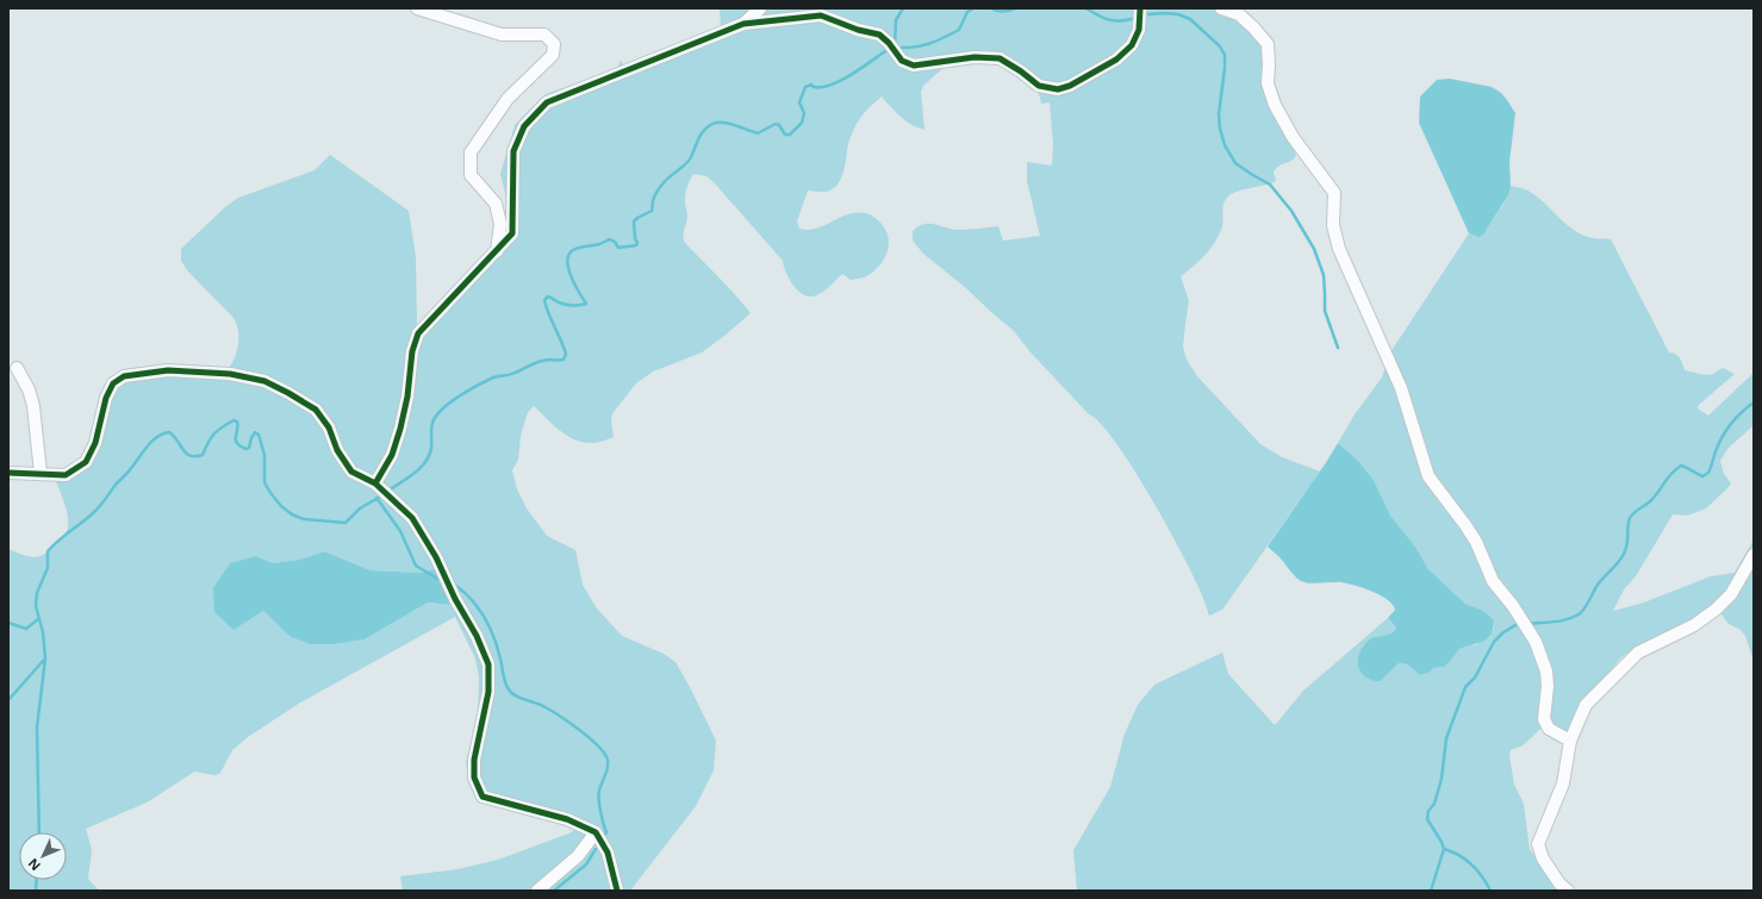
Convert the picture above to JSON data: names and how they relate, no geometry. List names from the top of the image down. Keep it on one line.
{"north":"bottom left"}
